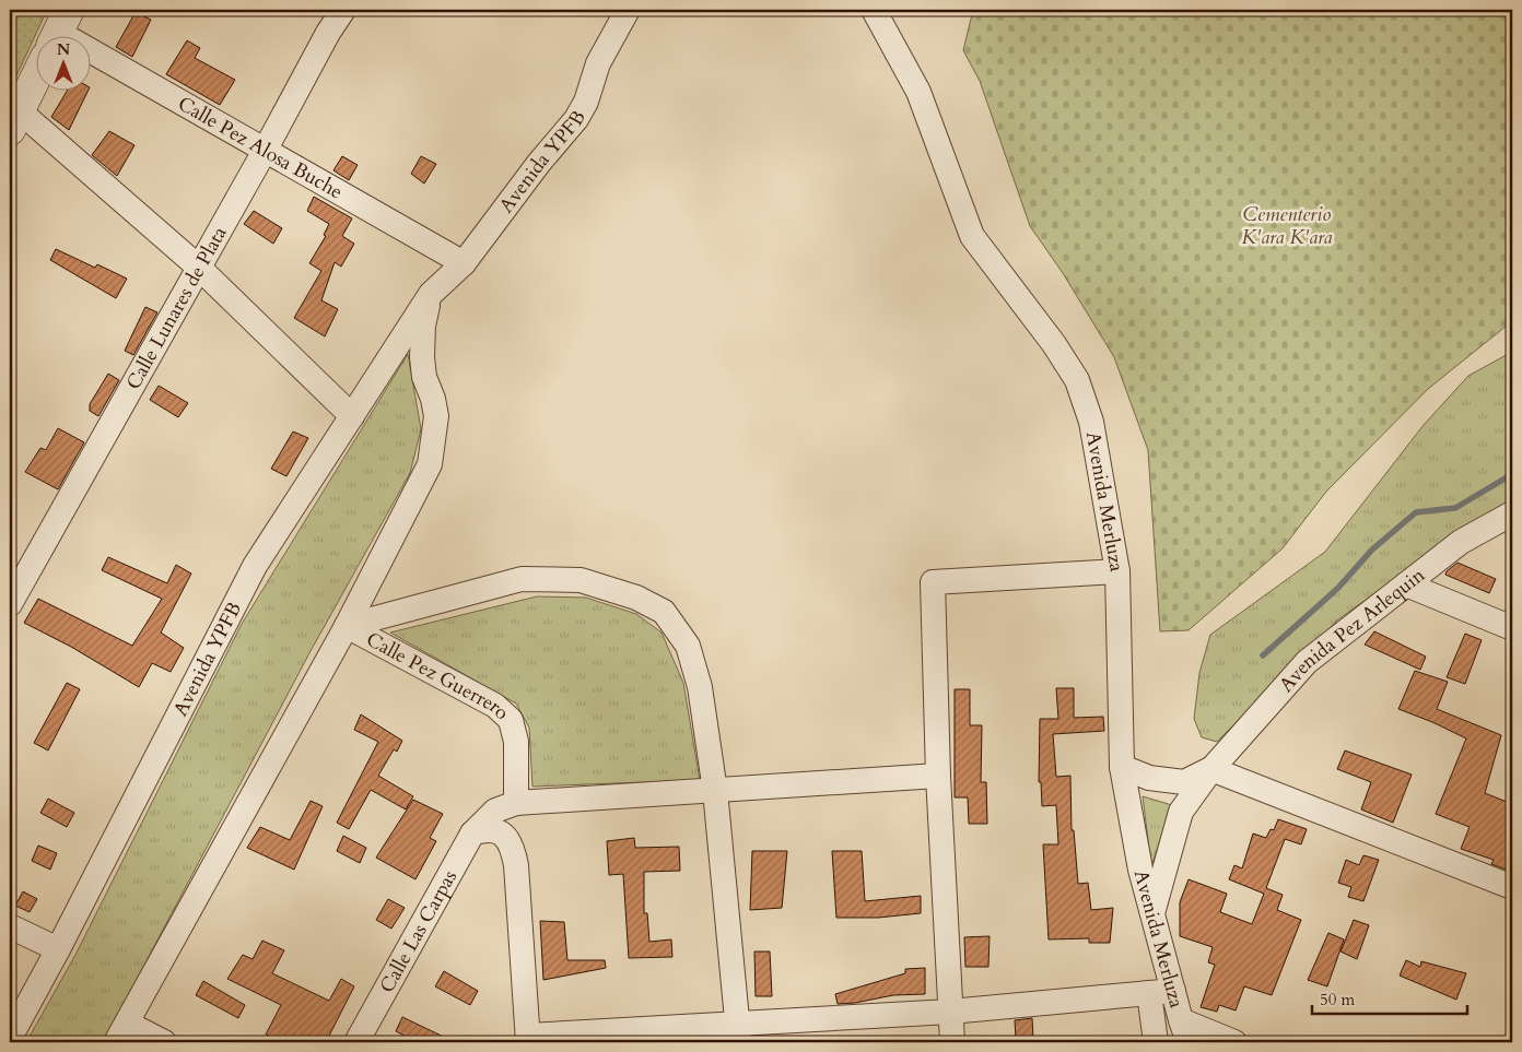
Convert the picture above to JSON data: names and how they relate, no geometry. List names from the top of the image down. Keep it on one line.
{"streets":{"street":["Calle Pez Alosa Buche","Avenida YPFB","Calle Lunares de Plata","Avenida Merluza","Avenida Pez Arlequin","Calle Pez Guerrero","Calle Las Carpas"]},"crossings":[["Calle Pez Alosa Buche","Avenida YPFB"],["Calle Pez Alosa Buche","Calle Lunares de Plata"],["Avenida Merluza","Avenida Pez Arlequin"],["Calle Pez Guerrero","Calle Las Carpas"]],"parks":["Cementerio K'ara K'ara"],"scale_bar":"50 m","north":"top"}
